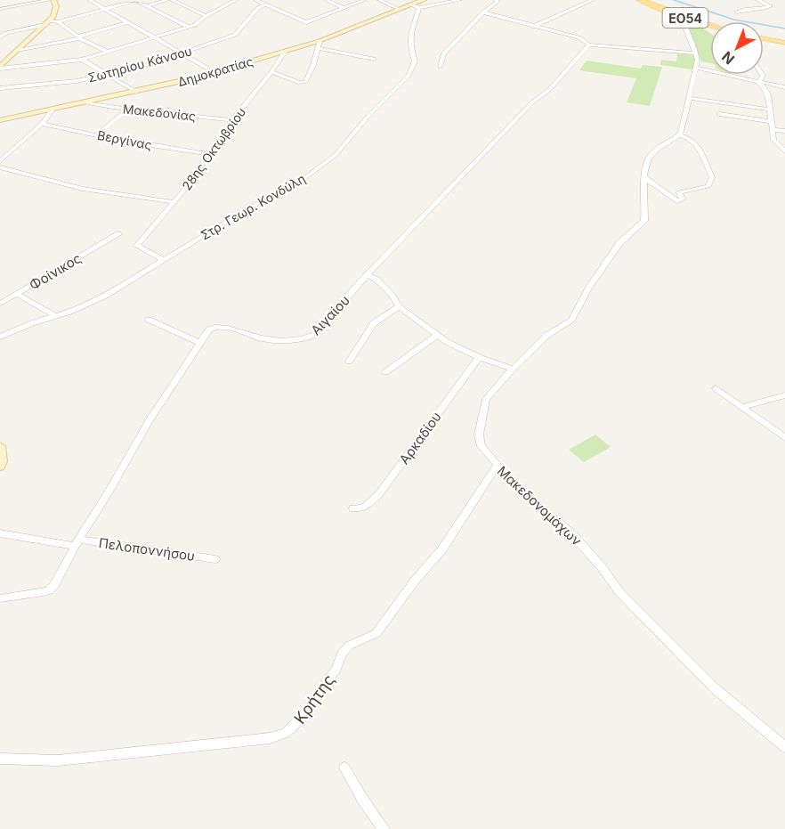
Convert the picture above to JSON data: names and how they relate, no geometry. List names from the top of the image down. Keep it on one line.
{"streets":{"main road":["ΕΟ54"],"street":["Σωτηρίου Κάνσου","Δημοκρατίας","Μακεδονίας","Βεργίνας","28ης Οκτωβρίου","Στρ. Γεωρ. Κονδύλη","Φοίνικος","Αιγαίου","Αρκαδίου","Μακεδονομάχων","Πελοποννήσου","Κρήτης"]},"crossings":[["Δημοκρατίας","Μακεδονίας"],["Δημοκρατίας","28ης Οκτωβρίου"],["Δημοκρατίας","Στρ. Γεωρ. Κονδύλη"],["Μακεδονίας","28ης Οκτωβρίου"],["Βεργίνας","28ης Οκτωβρίου"],["28ης Οκτωβρίου","Στρ. Γεωρ. Κονδύλη"],["Αιγαίου","Πελοποννήσου"],["Μακεδονομάχων","Κρήτης"]],"north":"bottom left"}
